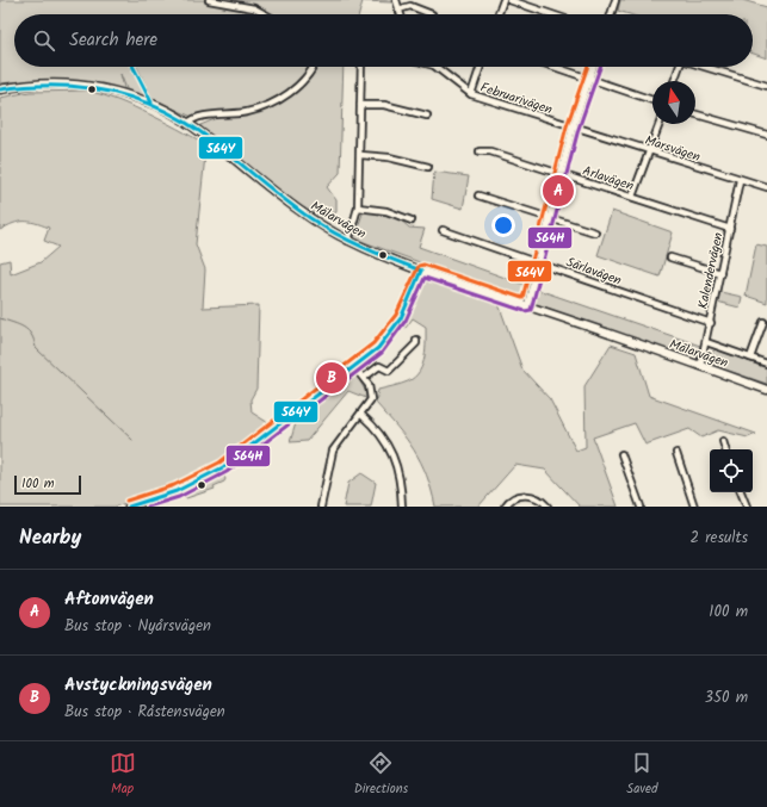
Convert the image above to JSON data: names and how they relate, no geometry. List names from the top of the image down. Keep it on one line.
{"streets":{"street":["Februarivägen","Marsvägen","Arlavägen","Mälarvägen","Särlavägen","Kalendervägen"]},"crossings":[["Februarivägen","Marsvägen"],["Marsvägen","Kalendervägen"],["Arlavägen","Kalendervägen"],["Mälarvägen","Kalendervägen"],["Särlavägen","Kalendervägen"]],"lines":["transit line 564Y","transit line 564H","transit line 564V"],"scale_bar":"100 m","north":"top","page":{"search":"Search here","pins":["A","B"],"scale":"100 m","heading":["Nearby","2 results"],"list":[{"mark":"A","name":"Aftonvägen","note":"Bus stop · Nyårsvägen","value":"100 m"},{"mark":"B","name":"Avstyckningsvägen","note":"Bus stop · Råstensvägen","value":"350 m"}],"nav":["Map","Directions","Saved"]}}
